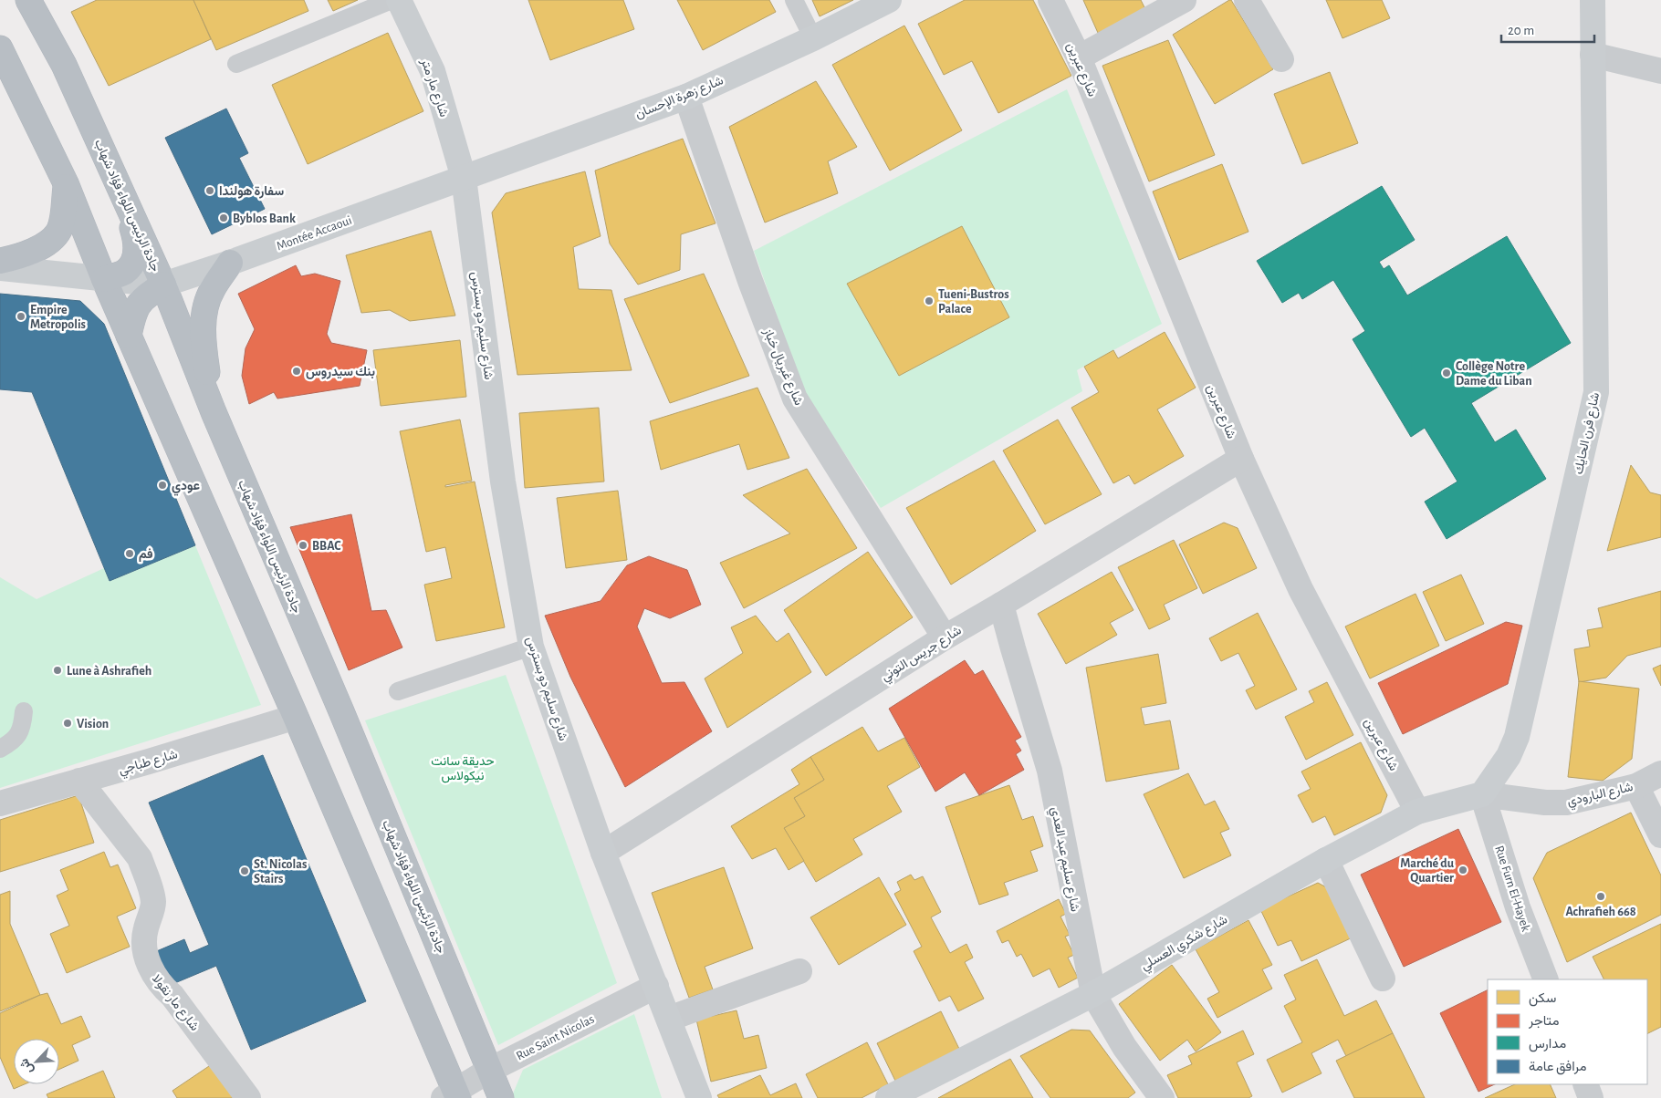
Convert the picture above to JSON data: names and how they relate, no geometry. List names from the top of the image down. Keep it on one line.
{"streets":{"highway":["جادة الرئيس اللواء فؤاد شهاب"],"street":["شارع عبرين","شارع مار متر","شارع زهرة الإحسان","Montée Accaoui","شارع سليم دو بسترس","شارع غبريال خباز","شارع فرن الحايك","شارع جريس التوني","شارع طباجي","شارع البارودي","شارع سليم عبد العدي","Rue Furn El-Hayek","شارع شكري العسلي","شارع مار نقولا","Rue Saint Nicolas"]},"crossings":[["شارع عبرين","شارع جريس التوني"],["شارع عبرين","شارع شكري العسلي"],["شارع مار متر","شارع زهرة الإحسان"],["شارع مار متر","Montée Accaoui"],["شارع مار متر","شارع سليم دو بسترس"],["شارع زهرة الإحسان","Montée Accaoui"],["شارع زهرة الإحسان","شارع سليم دو بسترس"],["شارع زهرة الإحسان","شارع غبريال خباز"],["جادة الرئيس اللواء فؤاد شهاب","Montée Accaoui"],["جادة الرئيس اللواء فؤاد شهاب","Rue Saint Nicolas"],["Montée Accaoui","شارع سليم دو بسترس"],["شارع سليم دو بسترس","شارع جريس التوني"],["شارع سليم دو بسترس","Rue Saint Nicolas"],["شارع غبريال خباز","شارع جريس التوني"],["شارع فرن الحايك","شارع البارودي"],["شارع فرن الحايك","Rue Furn El-Hayek"],["شارع فرن الحايك","شارع شكري العسلي"],["شارع جريس التوني","شارع سليم عبد العدي"],["شارع طباجي","شارع مار نقولا"],["شارع البارودي","Rue Furn El-Hayek"],["شارع البارودي","شارع شكري العسلي"],["شارع سليم عبد العدي","شارع شكري العسلي"],["Rue Furn El-Hayek","شارع شكري العسلي"]],"parks":["حديقة سانت نيكولاس"],"places":["سفارة هولندا","Byblos Bank","Tueni-Bustros Palace","Empire Metropolis","بنك سيدروس","Collège Notre Dame du Liban","عودي","BBAC","فم","Lune à Ashrafieh","Vision","Marché du Quartier","St. Nicolas Stairs","Achrafieh 668"],"legend":["سكن","متاجر","مدارس","مرافق عامة"],"scale_bar":"20 m","north":"bottom left"}
